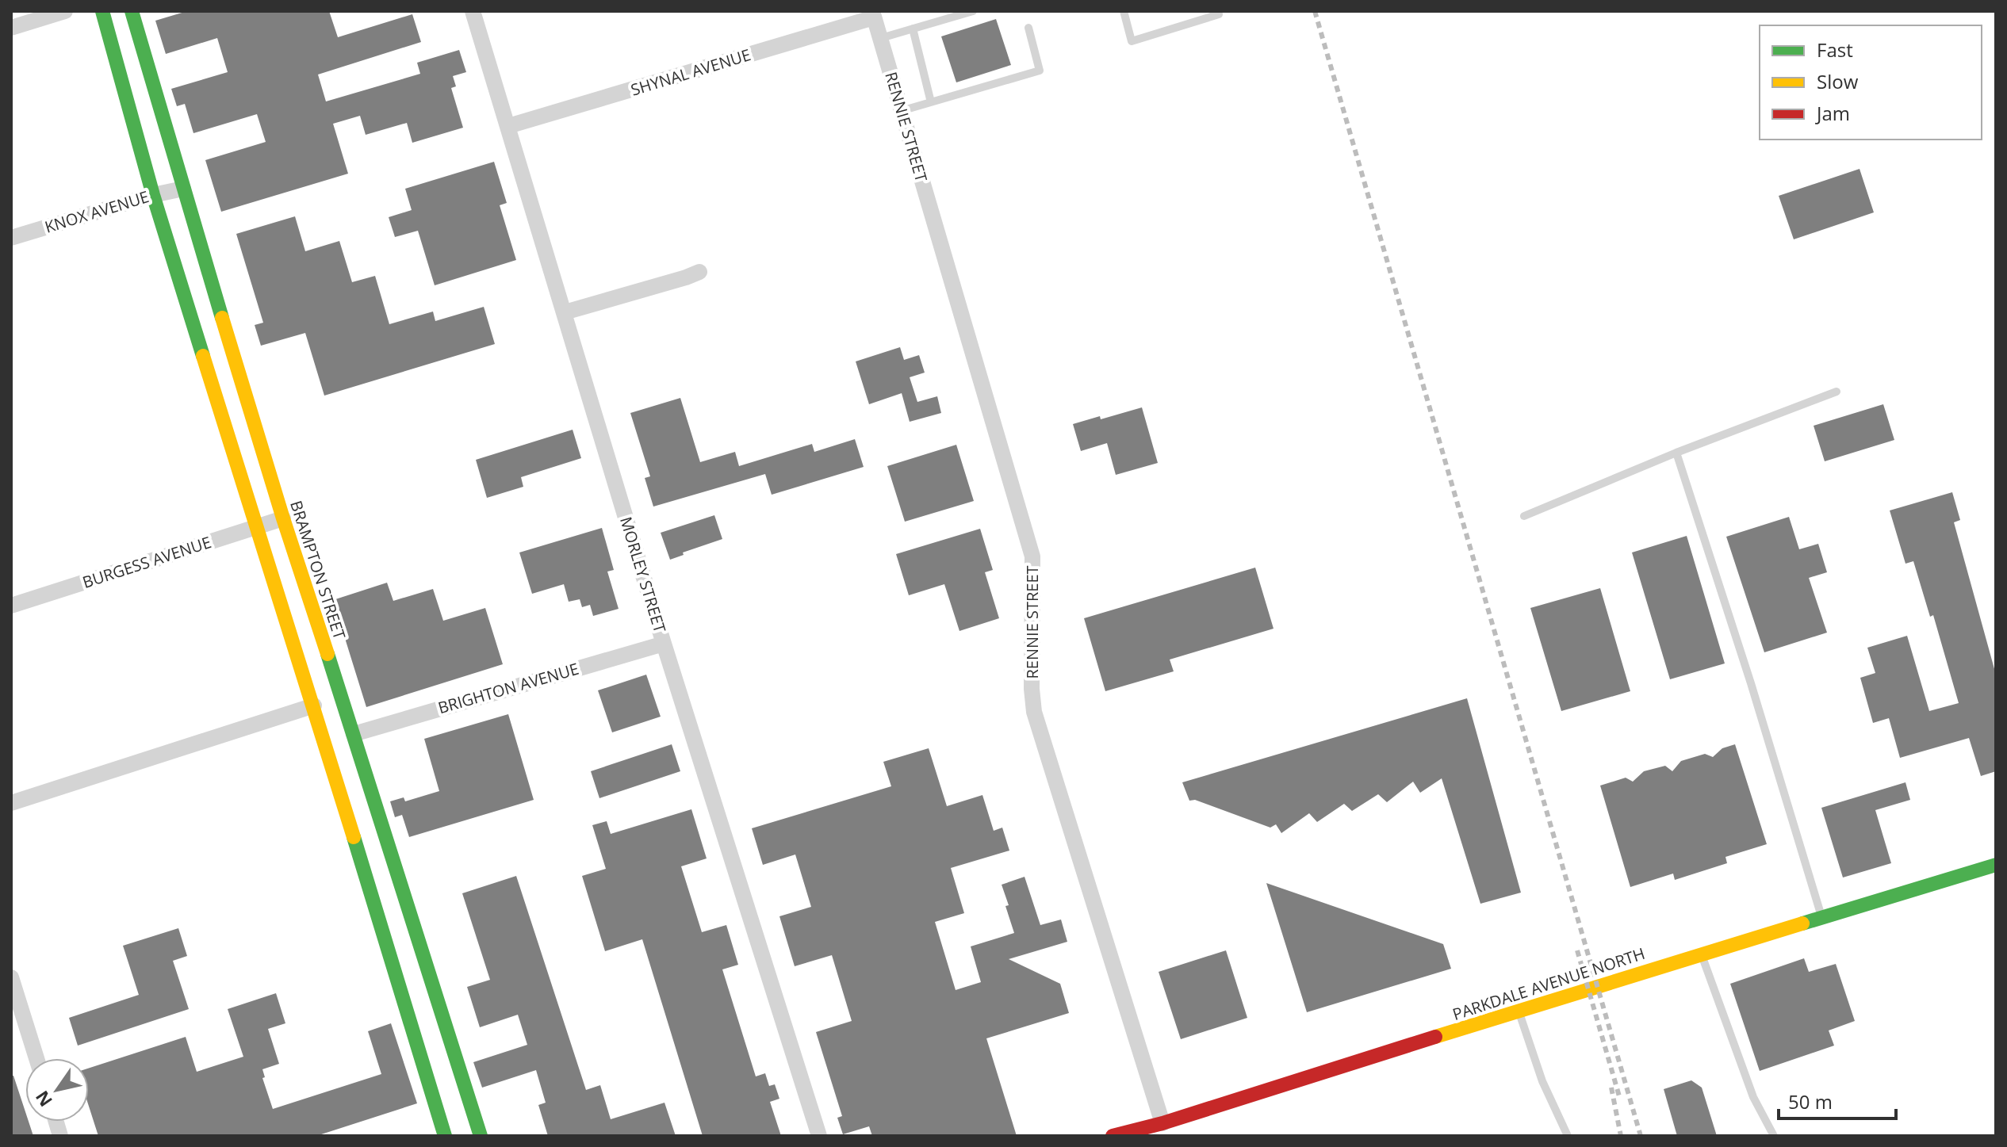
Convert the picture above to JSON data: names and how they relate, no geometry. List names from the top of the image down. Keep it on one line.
{"streets":{"street":["SHYNAL AVENUE","RENNIE STREET","KNOX AVENUE","BURGESS AVENUE","BRAMPTON STREET","MORLEY STREET","BRIGHTON AVENUE","PARKDALE AVENUE NORTH"]},"crossings":[["SHYNAL AVENUE","RENNIE STREET"],["SHYNAL AVENUE","MORLEY STREET"],["RENNIE STREET","PARKDALE AVENUE NORTH"],["KNOX AVENUE","BRAMPTON STREET"],["BURGESS AVENUE","BRAMPTON STREET"],["BRAMPTON STREET","BRIGHTON AVENUE"],["MORLEY STREET","BRIGHTON AVENUE"]],"legend":["Fast","Slow","Jam"],"scale_bar":"50 m","north":"bottom left"}
